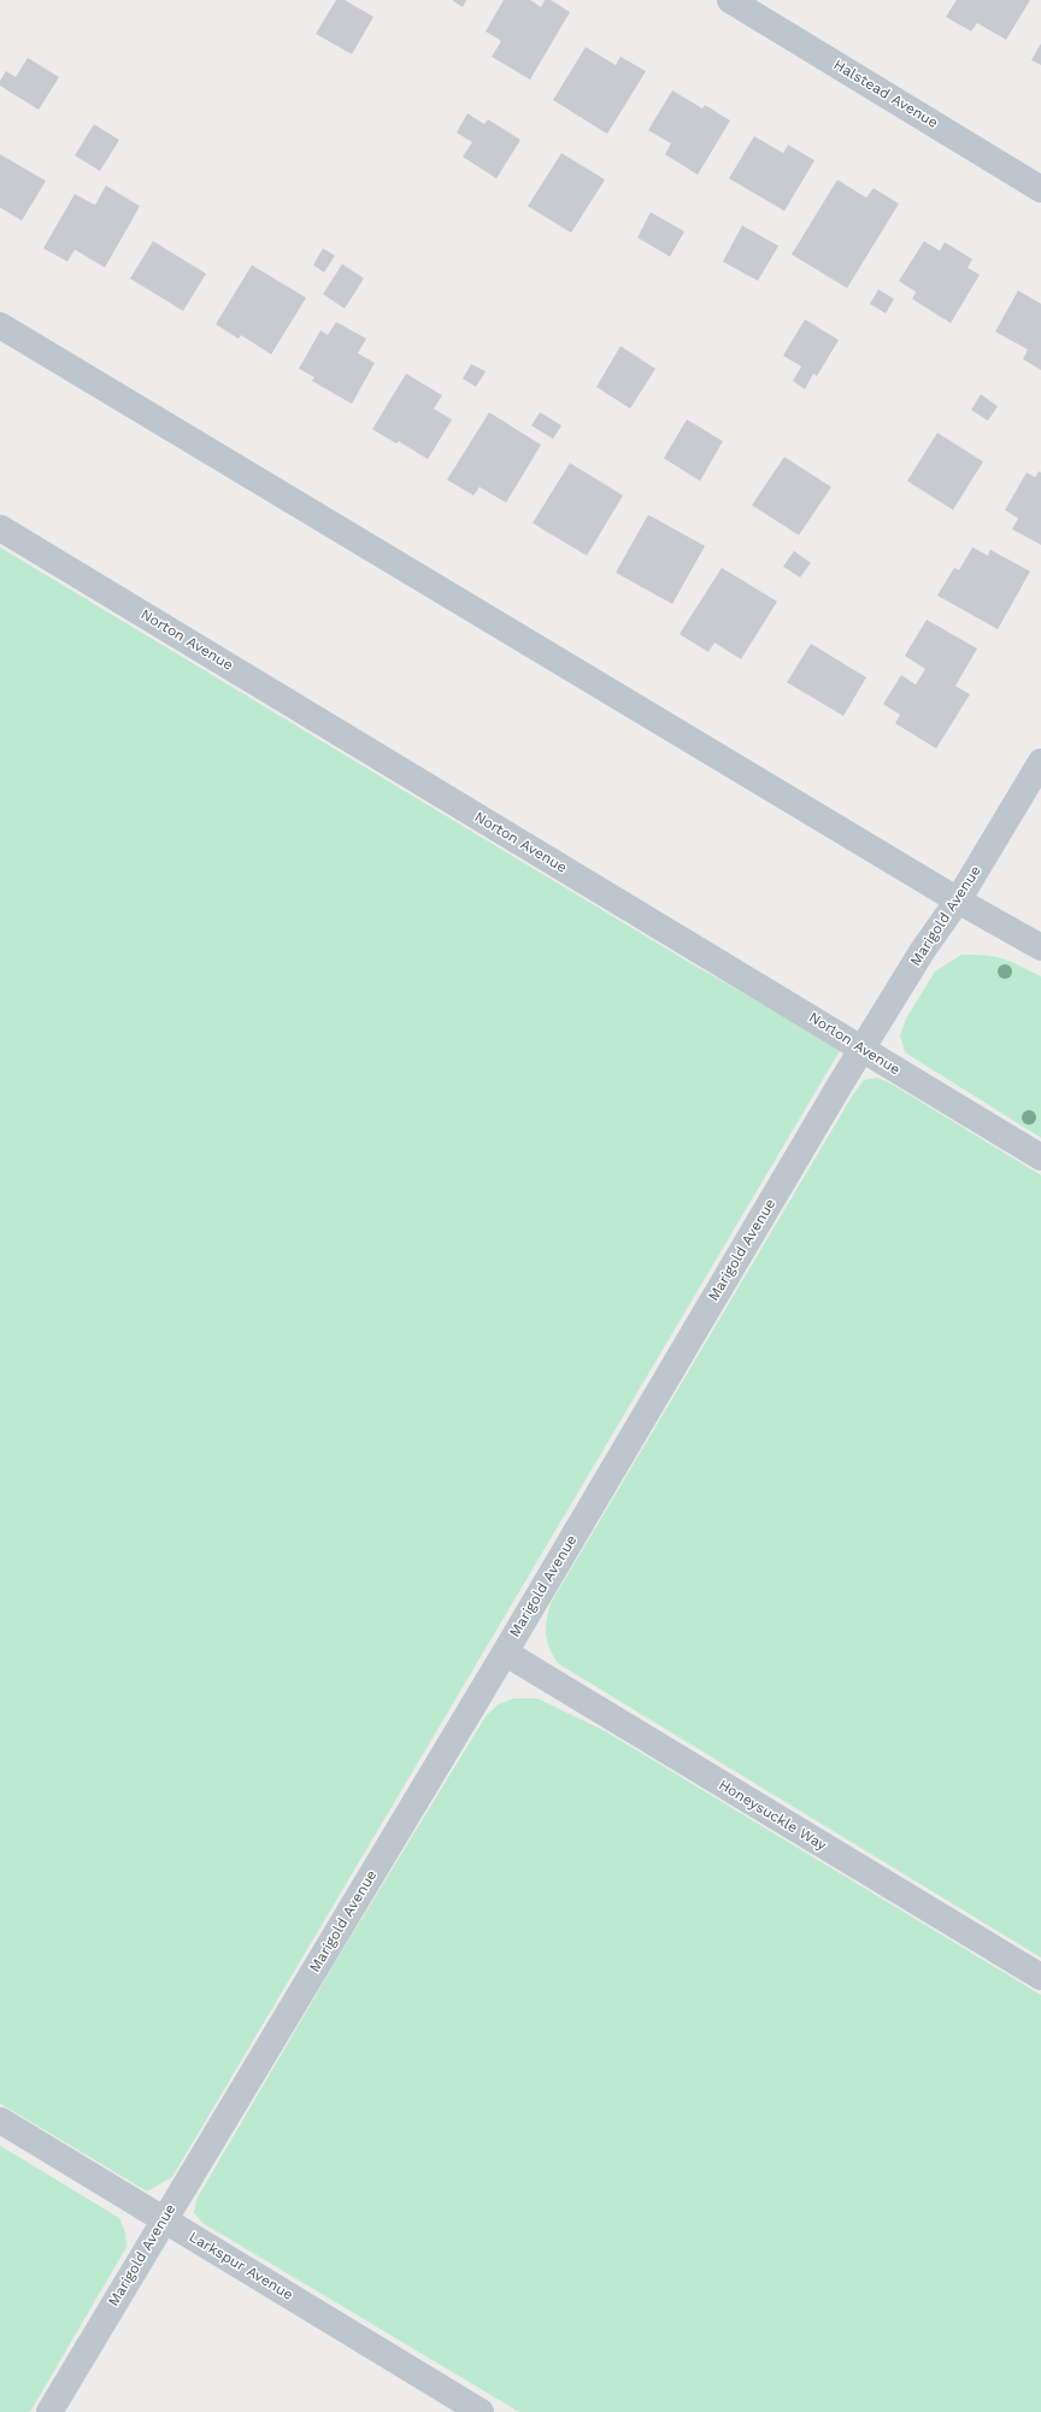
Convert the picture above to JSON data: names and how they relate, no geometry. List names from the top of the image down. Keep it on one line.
{"streets":{"street":["Halstead Avenue","Norton Avenue","Marigold Avenue","Honeysuckle Way","Larkspur Avenue"]},"crossings":[["Norton Avenue","Marigold Avenue"],["Marigold Avenue","Honeysuckle Way"],["Marigold Avenue","Larkspur Avenue"]]}
